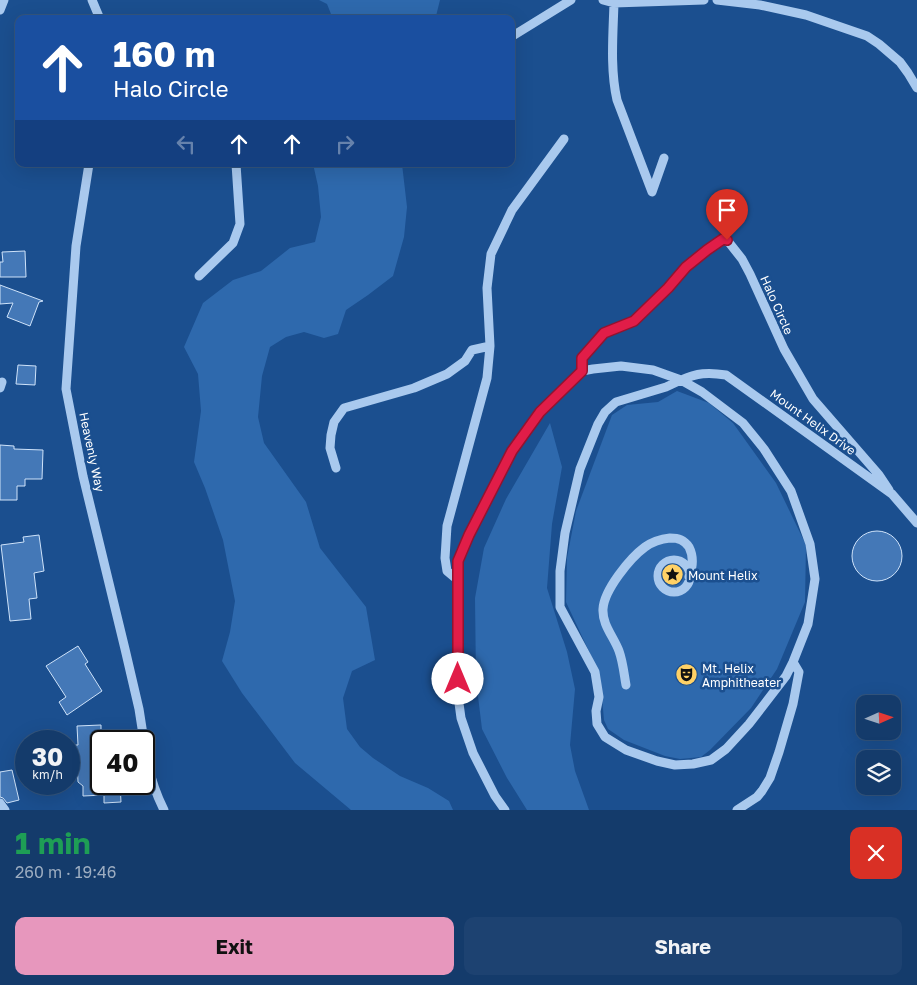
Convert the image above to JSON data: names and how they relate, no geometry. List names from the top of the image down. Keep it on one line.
{"streets":{"street":["Halo Circle","Mount Helix Drive","Heavenly Way"]},"crossings":[["Halo Circle","Mount Helix Drive"]],"places":{"place":["Mount Helix"],"theatre":["Mt. Helix Amphitheater"]},"north":"right","page":{"turn":["160 m","Halo Circle"],"speed":"30 km/h","limit":"40","heading":["1 min","260 m · 19:46"],"buttons":["Exit","Share"]}}
